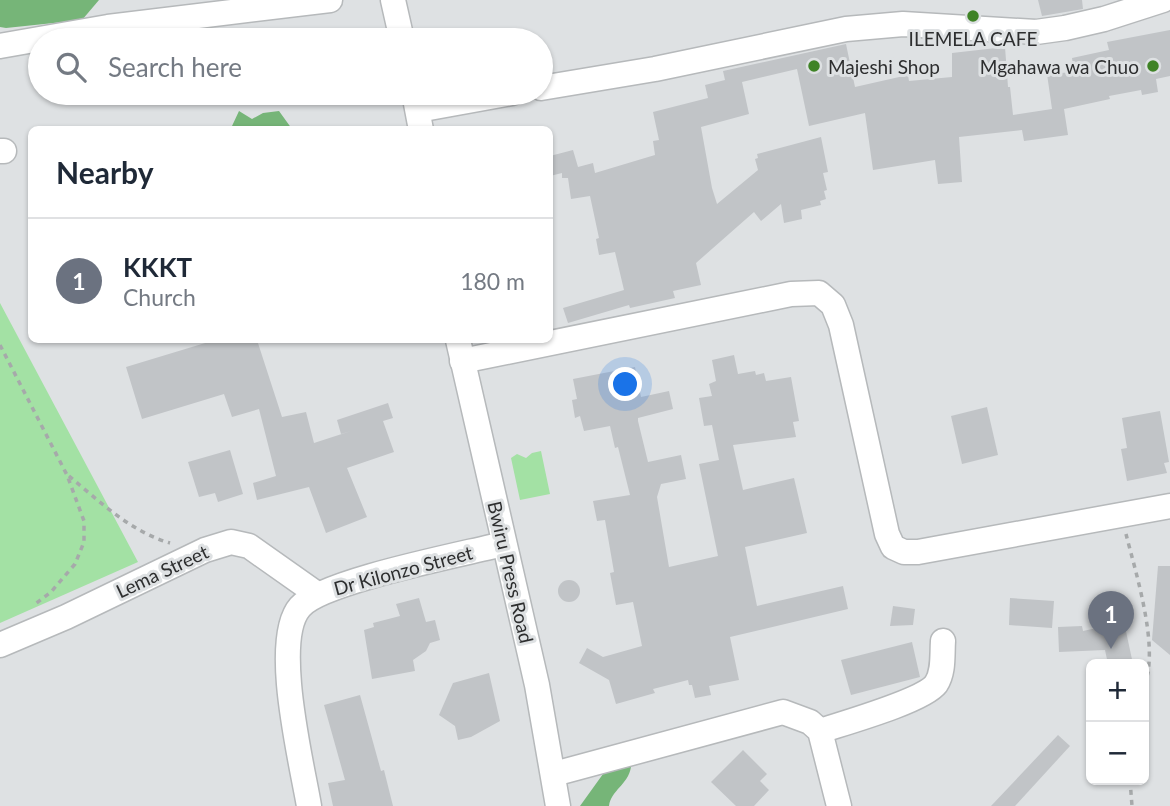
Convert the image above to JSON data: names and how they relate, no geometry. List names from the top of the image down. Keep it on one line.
{"streets":{"street":["Dr Kilonzo Street","Lema Street","Bwiru Press Road"]},"crossings":[["Dr Kilonzo Street","Lema Street"],["Dr Kilonzo Street","Bwiru Press Road"]],"places":["ILEMELA CAFE","Majeshi Shop","Mgahawa wa Chuo"],"page":{"search":"Search here","heading":"Nearby","list":[{"mark":"1","name":"KKKT","note":"Church","value":"180 m"}],"pins":"1","map_buttons":["+","−"]}}
